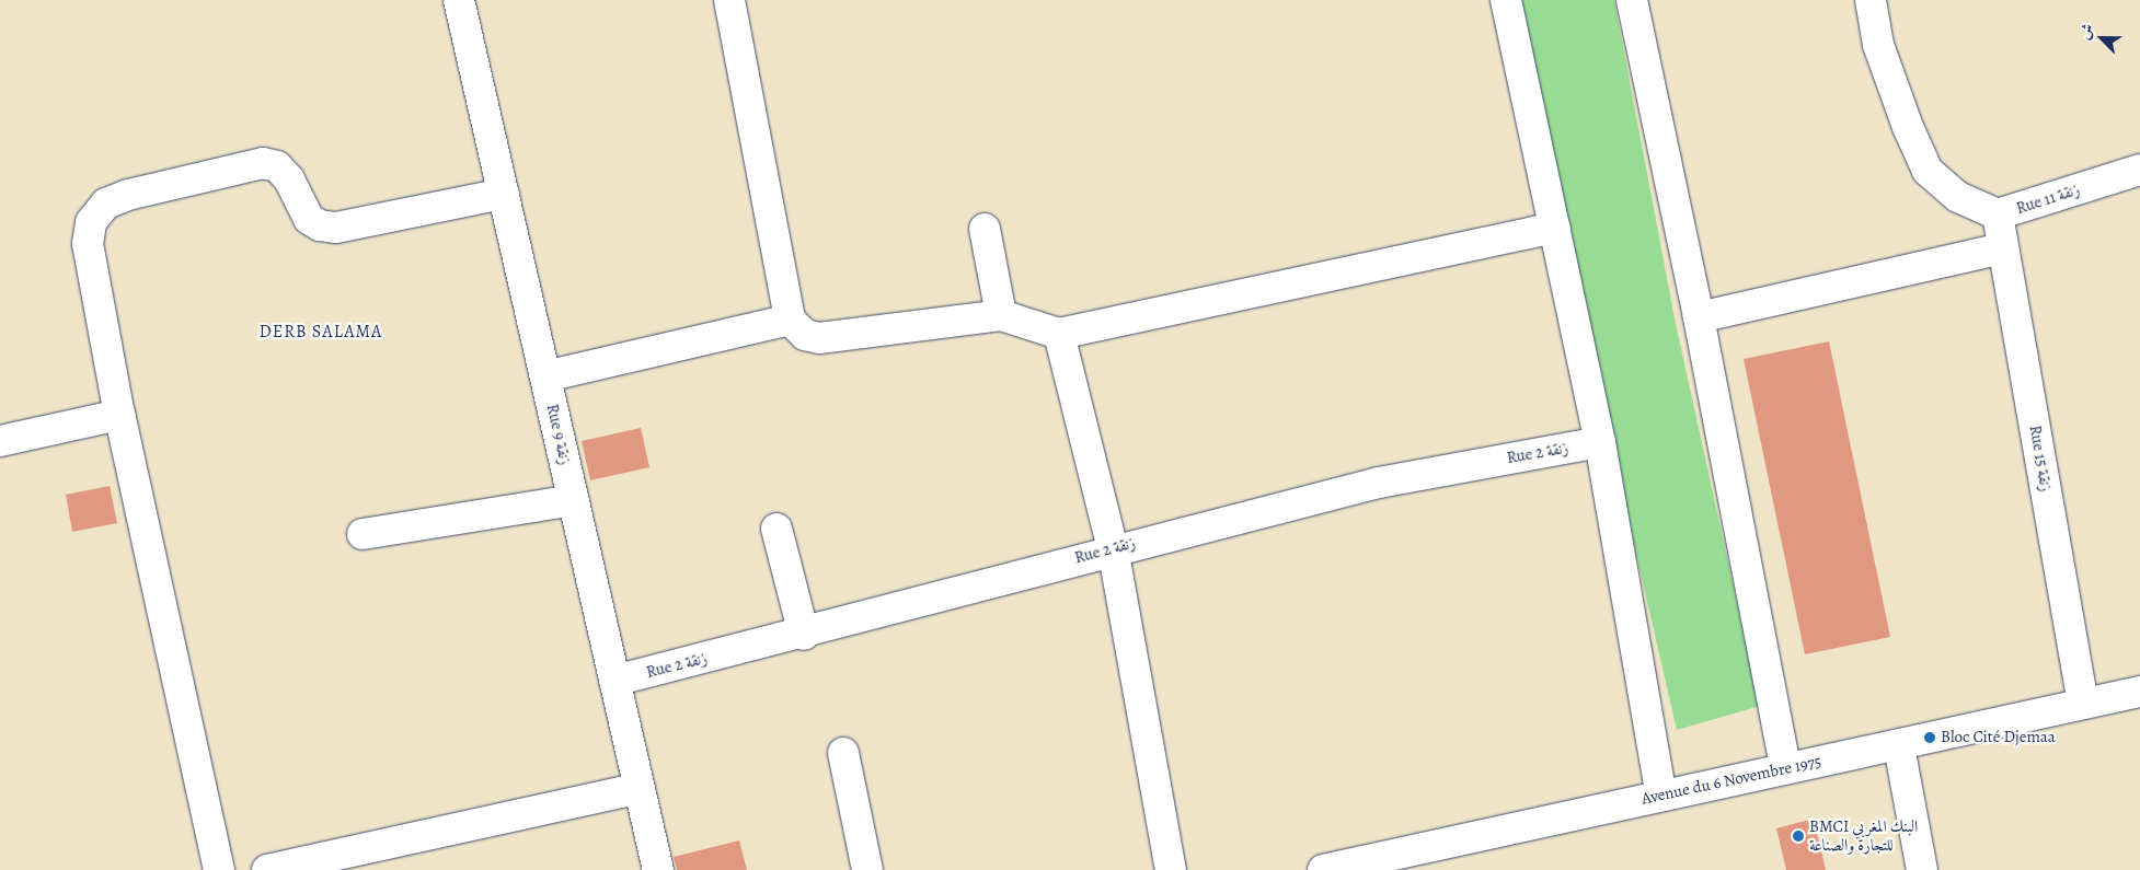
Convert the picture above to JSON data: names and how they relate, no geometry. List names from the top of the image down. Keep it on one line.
{"streets":{"street":["Rue 11 زنقة","Rue 9 زنقة","Rue 2 زنقة","Rue 15 زنقة","Avenue du 6 Novembre 1975"]},"crossings":[["Rue 11 زنقة","Rue 15 زنقة"],["Rue 9 زنقة","Rue 2 زنقة"],["Rue 15 زنقة","Avenue du 6 Novembre 1975"]],"districts":["DERB SALAMA"],"places":["Bloc Cité Djemaa","BMCI البنك المغربي للتجارة والصناعة"],"north":"top left"}
